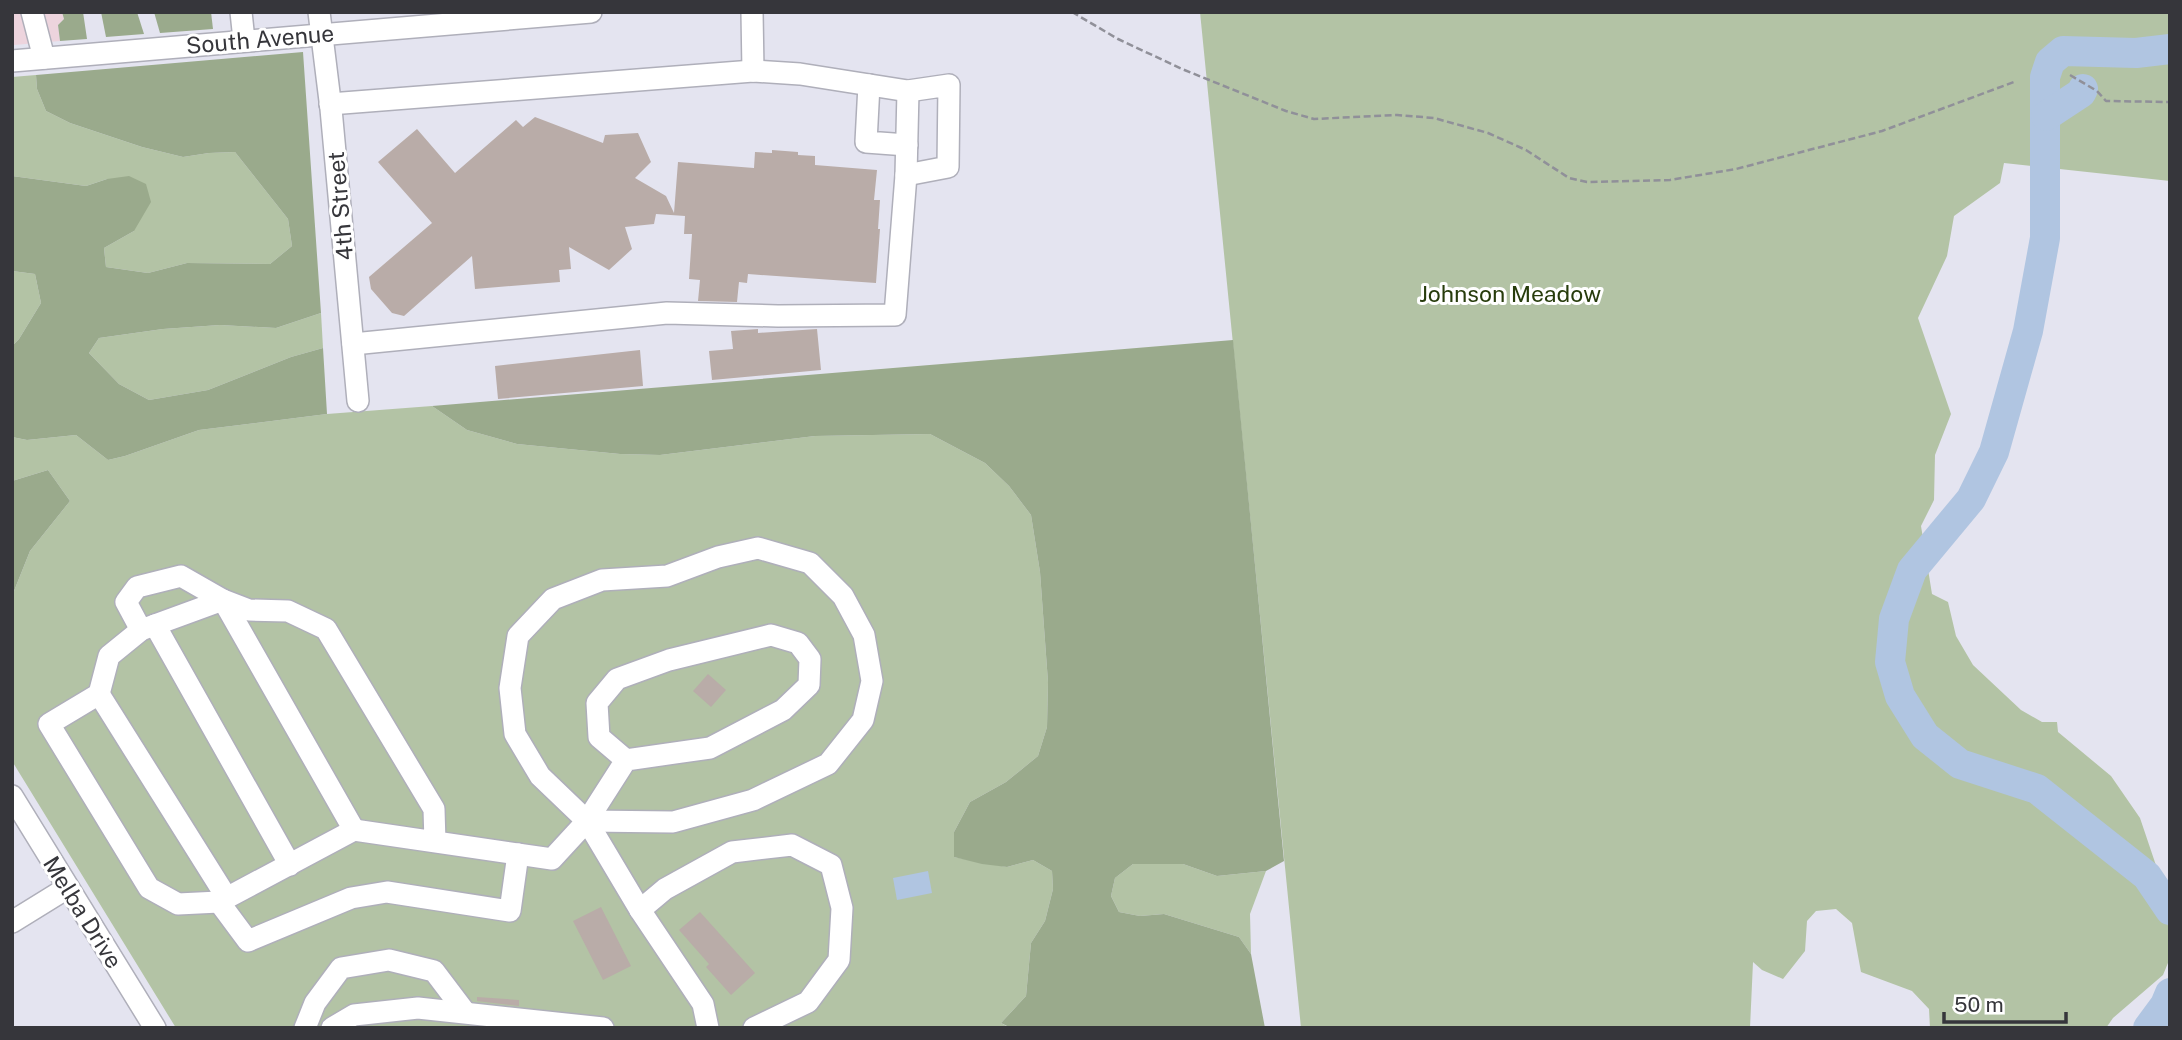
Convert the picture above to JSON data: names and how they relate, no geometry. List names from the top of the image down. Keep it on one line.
{"streets":{"street":["South Avenue","4th Street","Melba Drive"]},"crossings":[["South Avenue","4th Street"]],"parks":["Johnson Meadow"],"scale_bar":"50 m"}
